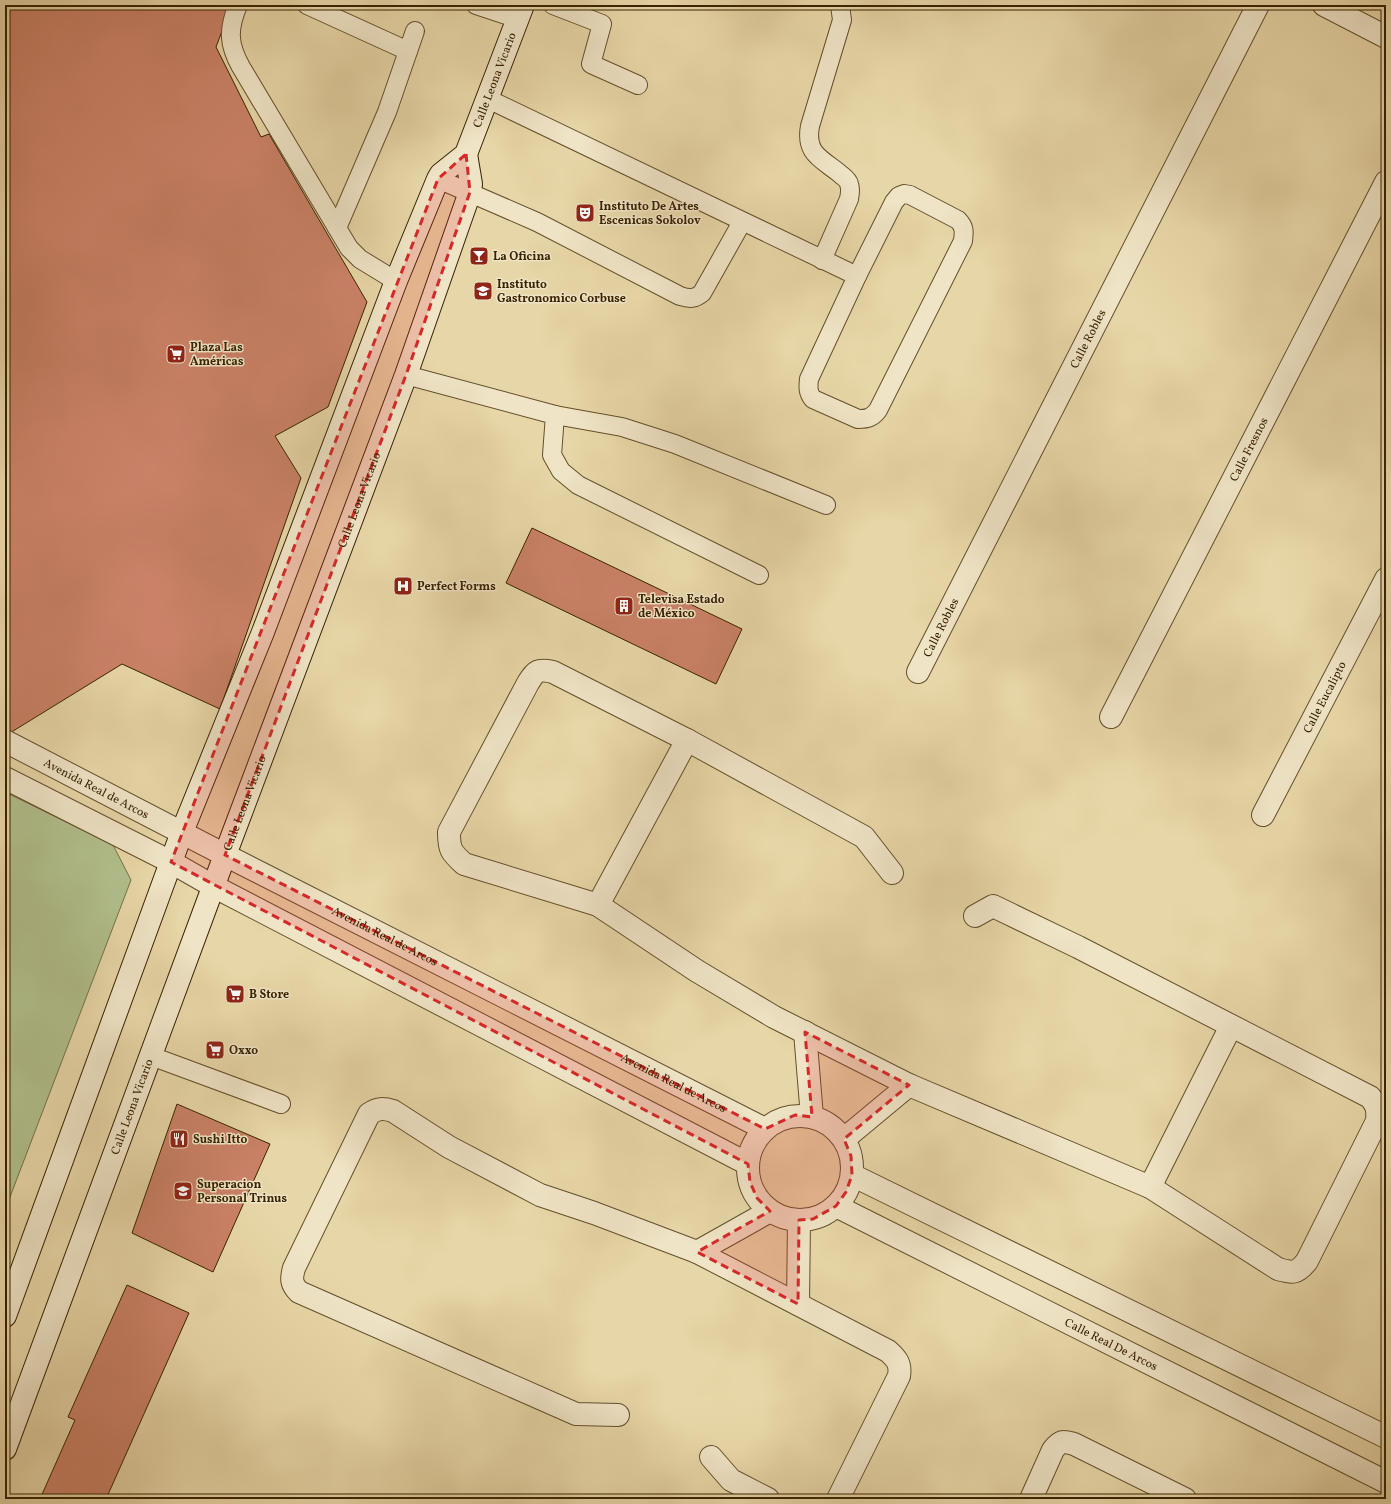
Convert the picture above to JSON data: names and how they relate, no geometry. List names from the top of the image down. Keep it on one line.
{"streets":{"street":["Calle Leona Vicario","Calle Robles","Calle Fresnos","Calle Eucalipto","Avenida Real de Arcos","Calle Real De Arcos"]},"crossings":[["Calle Leona Vicario","Avenida Real de Arcos"],["Avenida Real de Arcos","Calle Real De Arcos"]],"places":{"theatre":["Instituto De Artes Escenicas Sokolov"],"bar":["La Oficina"],"school or university":["Instituto Gastronomico Corbuse","Superacion Personal Trinus"],"supermarket":["Plaza Las Américas","B Store","Oxxo"],"hospital":["Perfect Forms"],"building":["Televisa Estado de México"],"restaurant":["Sushi Itto"]}}
